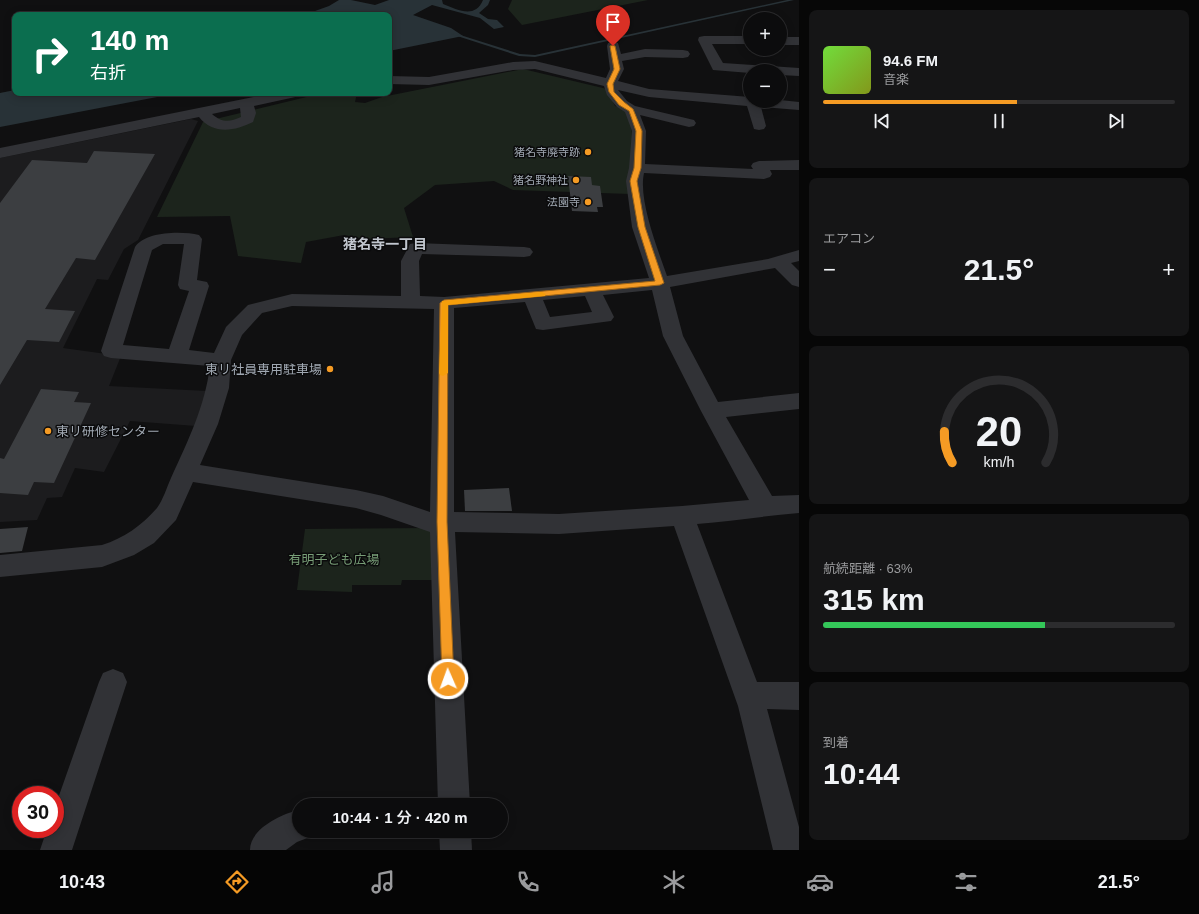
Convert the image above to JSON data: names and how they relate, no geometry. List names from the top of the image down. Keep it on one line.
{"districts":["猪名寺一丁目"],"parks":["有明子ども広場"],"places":["猪名寺廃寺跡","猪名野神社","法園寺","東リ社員専用駐車場","東リ研修センター"],"page":{"map_buttons":["+","−"],"turn":["140 m","右折"],"song":["94.6 FM","音楽"],"tile":["エアコン",["航続距離 · 63%","315 km"],["到着","10:44"]],"heat":["−","21.5°","+"],"limit":"30","trip":"10:44 · 1 分 · 420 m","tabs":["10:43","21.5°"],"gauge":["20","km/h"]}}
